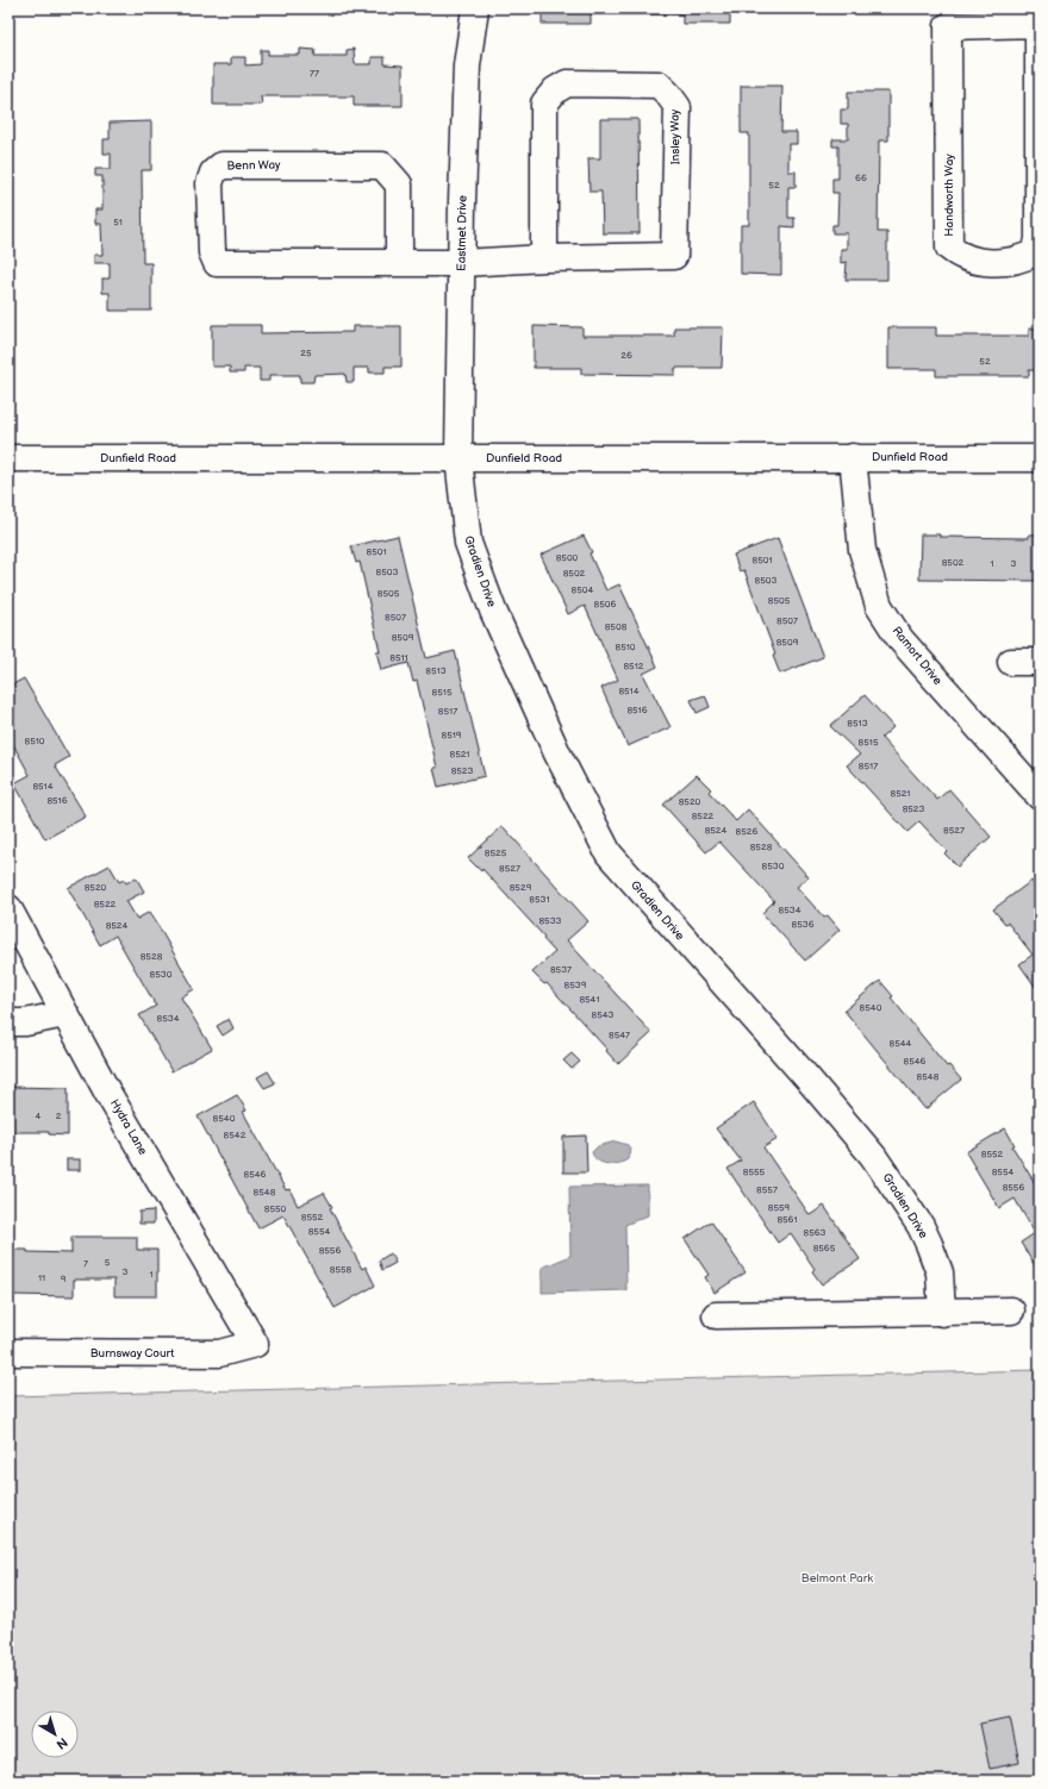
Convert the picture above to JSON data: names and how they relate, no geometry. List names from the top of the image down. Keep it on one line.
{"streets":{"street":["Insley Way","Benn Way","Handworth Way","Eastmet Drive","Dunfield Road","Gradien Drive","Ramort Drive","Hydra Lane","Burnsway Court"]},"crossings":[["Insley Way","Benn Way"],["Insley Way","Eastmet Drive"],["Benn Way","Eastmet Drive"],["Eastmet Drive","Dunfield Road"],["Eastmet Drive","Gradien Drive"],["Dunfield Road","Gradien Drive"],["Dunfield Road","Ramort Drive"],["Hydra Lane","Burnsway Court"]],"parks":["Belmont Park"],"house_numbers":["77","66","52","51","25","26","52","8501","8500","8501","8502","1","3","8503","8502","8503","8504","8505","8505","8506","8507","8507","8508","8509","8509","8510","8511","8512","8513","8514","8515","8516","8517","8513","8519","8510","8515","8521","8517","8523","8514","8521","8516","8520","8523","8522","8524","8527","8526","8528","8525","8530","8527","8520","8529","8531","8522","8534","8533","8536","8524","8528","8537","8530","8539","8541","8540","8543","8534","8547","8544","8546","8548","4","2","8540","8542","8552","8555","8554","8546","8556","8557","8548","8559","8550","8552","8561","8554","8563","8565","8556","5","7","8558","3","1","11","9"],"north":"bottom right"}
